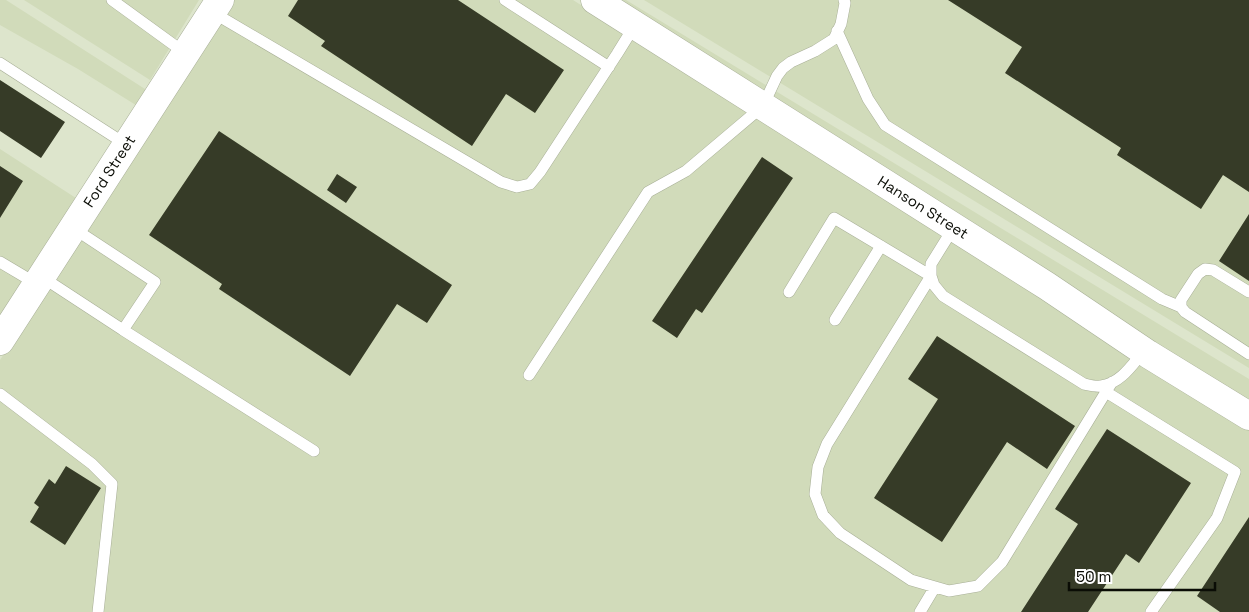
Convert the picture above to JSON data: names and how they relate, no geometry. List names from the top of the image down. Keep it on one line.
{"streets":{"street":["Ford Street","Hanson Street"]},"scale_bar":"50 m"}
